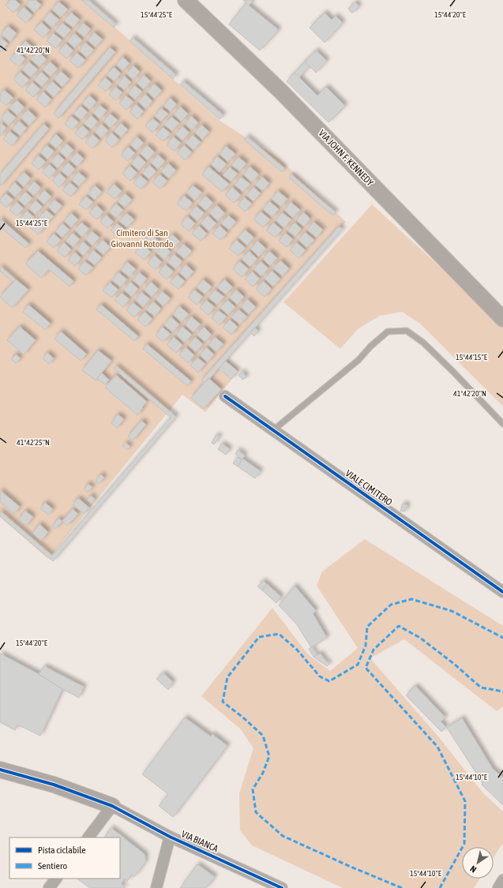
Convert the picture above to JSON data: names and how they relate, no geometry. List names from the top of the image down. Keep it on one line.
{"streets":{"main road":["VIA JOHN F. KENNEDY"],"street":["VIALE CIMITERO","VIA BIANCA"]},"parks":["Cimitero di San Giovanni Rotondo"],"legend":["Pista ciclabile","Sentiero"],"north":"bottom left","coordinates":["15°44'25\"E","15°44'20\"E","41°42'20\"N","15°44'15\"E","41°42'25\"N","15°44'10\"E"]}
